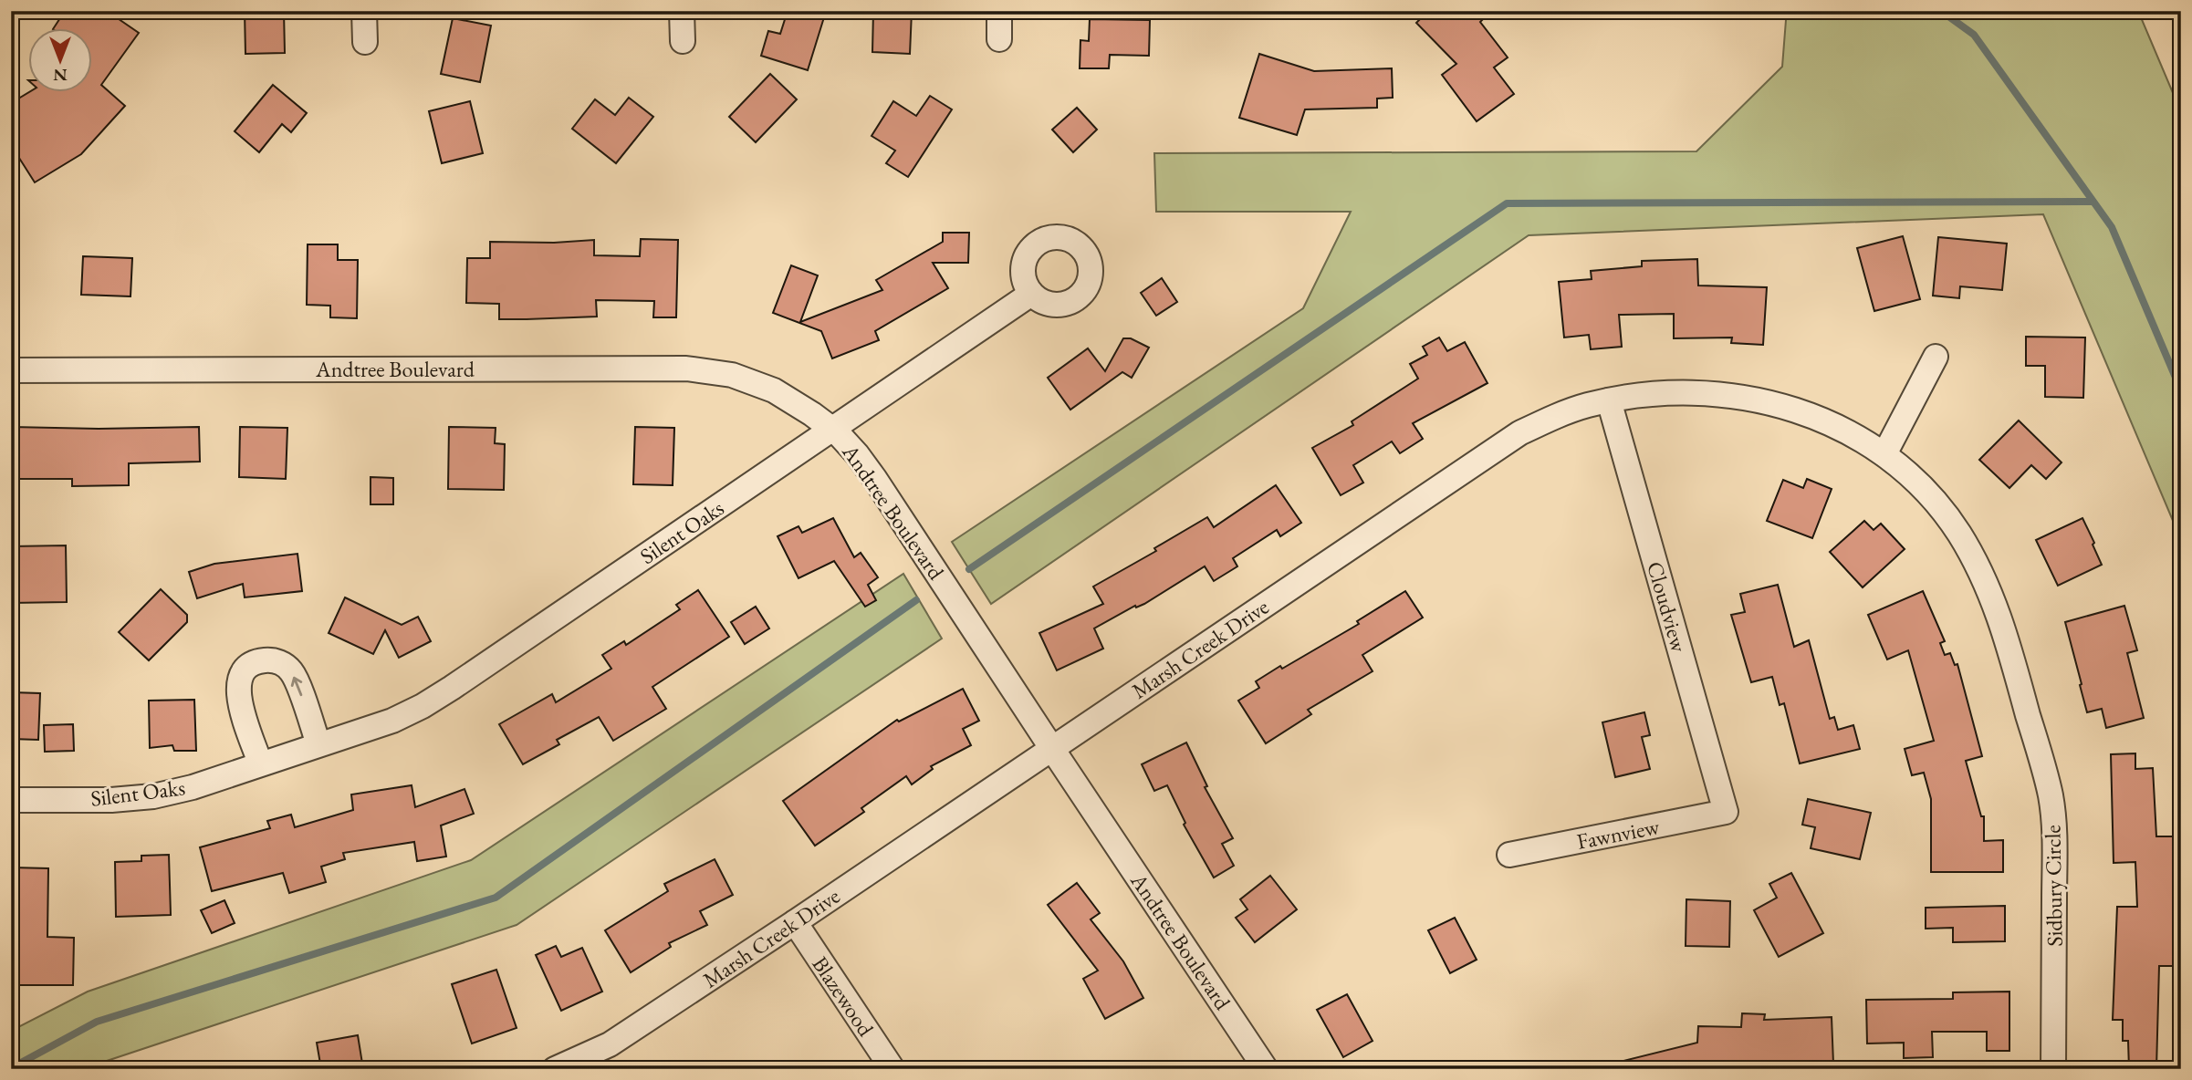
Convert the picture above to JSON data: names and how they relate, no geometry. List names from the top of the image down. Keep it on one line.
{"streets":{"street":["Andtree Boulevard","Silent Oaks","Cloudview","Marsh Creek Drive","Fawnview","Sidbury Circle","Blazewood"]},"crossings":[["Andtree Boulevard","Silent Oaks"],["Andtree Boulevard","Marsh Creek Drive"],["Cloudview","Marsh Creek Drive"],["Cloudview","Fawnview"],["Marsh Creek Drive","Sidbury Circle"],["Marsh Creek Drive","Blazewood"]],"north":"bottom"}
